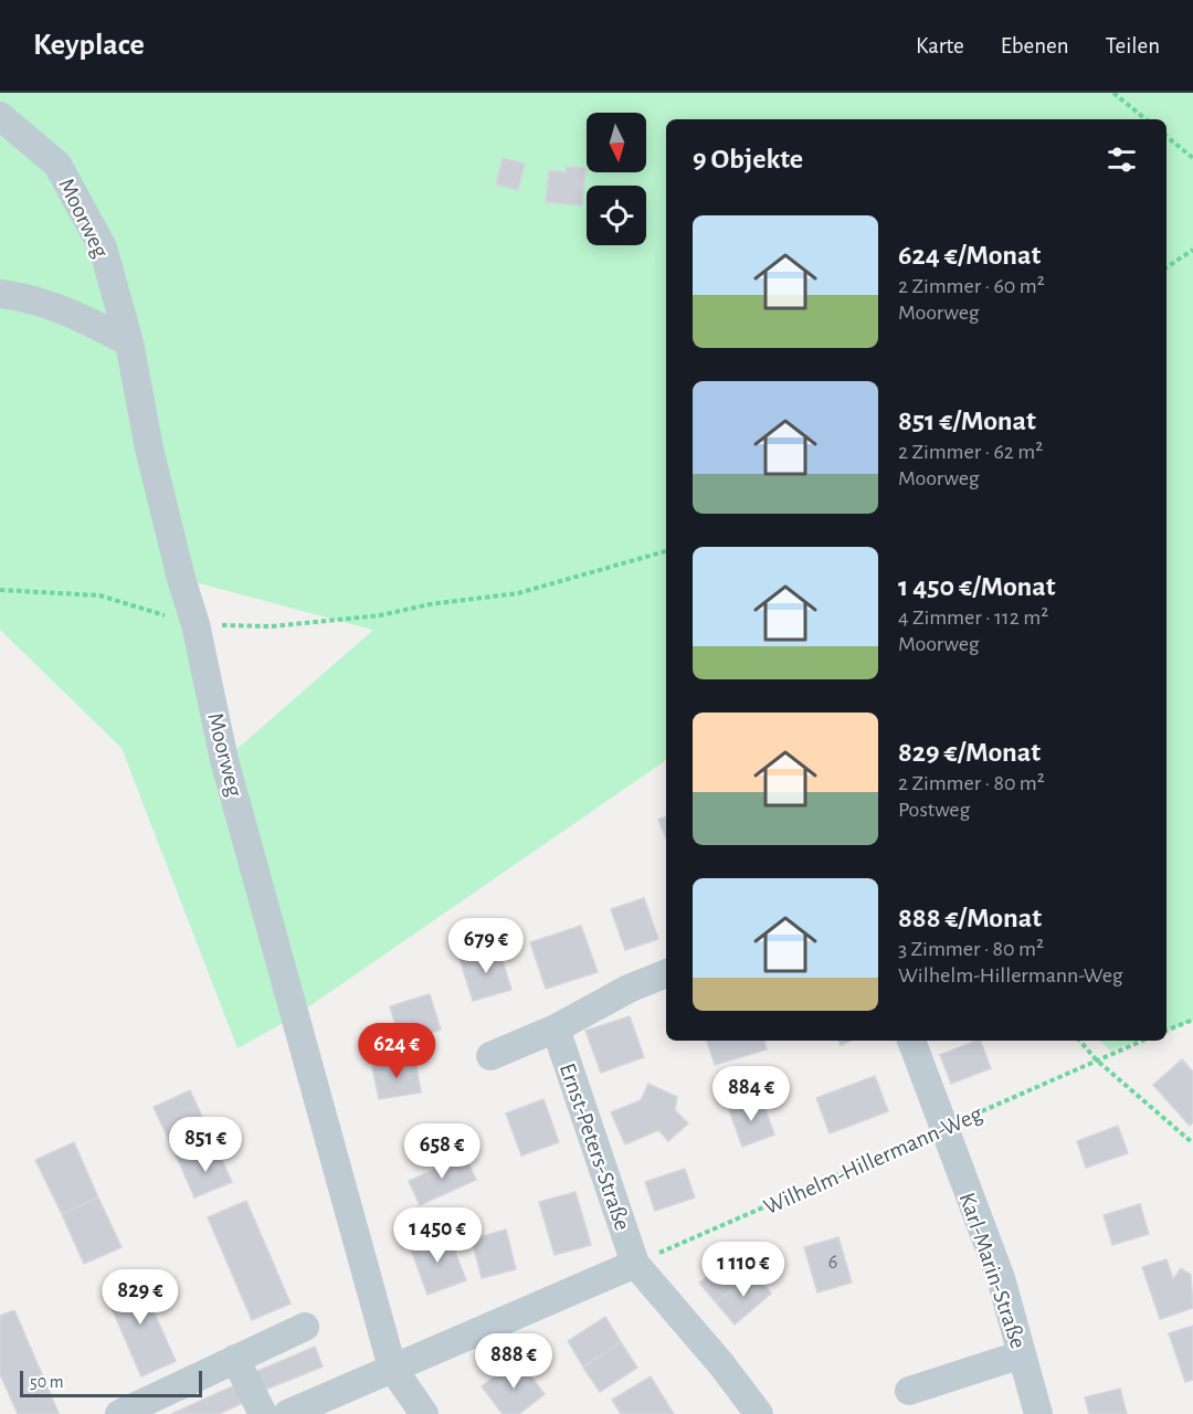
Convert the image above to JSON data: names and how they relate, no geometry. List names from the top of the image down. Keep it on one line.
{"streets":{"street":["Moorweg","Ernst-Peters-Straße","Karl-Marin-Straße"],"path":["Wilhelm-Hillermann-Weg"]},"crossings":[["Ernst-Peters-Straße","Wilhelm-Hillermann-Weg"],["Wilhelm-Hillermann-Weg","Karl-Marin-Straße"]],"house_numbers":["6"],"scale_bar":"50 m","north":"bottom","page":{"header":"Keyplace","nav":["Karte","Ebenen","Teilen"],"heading":"9 Objekte","list":[{"name":"624 €/Monat","note":"2 Zimmer · 60 m² · Moorweg"},{"name":"851 €/Monat","note":"2 Zimmer · 62 m² · Moorweg"},{"name":"1 450 €/Monat","note":"4 Zimmer · 112 m² · Moorweg"},{"name":"829 €/Monat","note":"2 Zimmer · 80 m² · Postweg"},{"name":"888 €/Monat","note":"3 Zimmer · 80 m² · Wilhelm-Hillermann-Weg"}],"price":["679 €","624 €","884 €","851 €","658 €","1 450 €","1 110 €","829 €","888 €"],"scale":"50 m"}}
